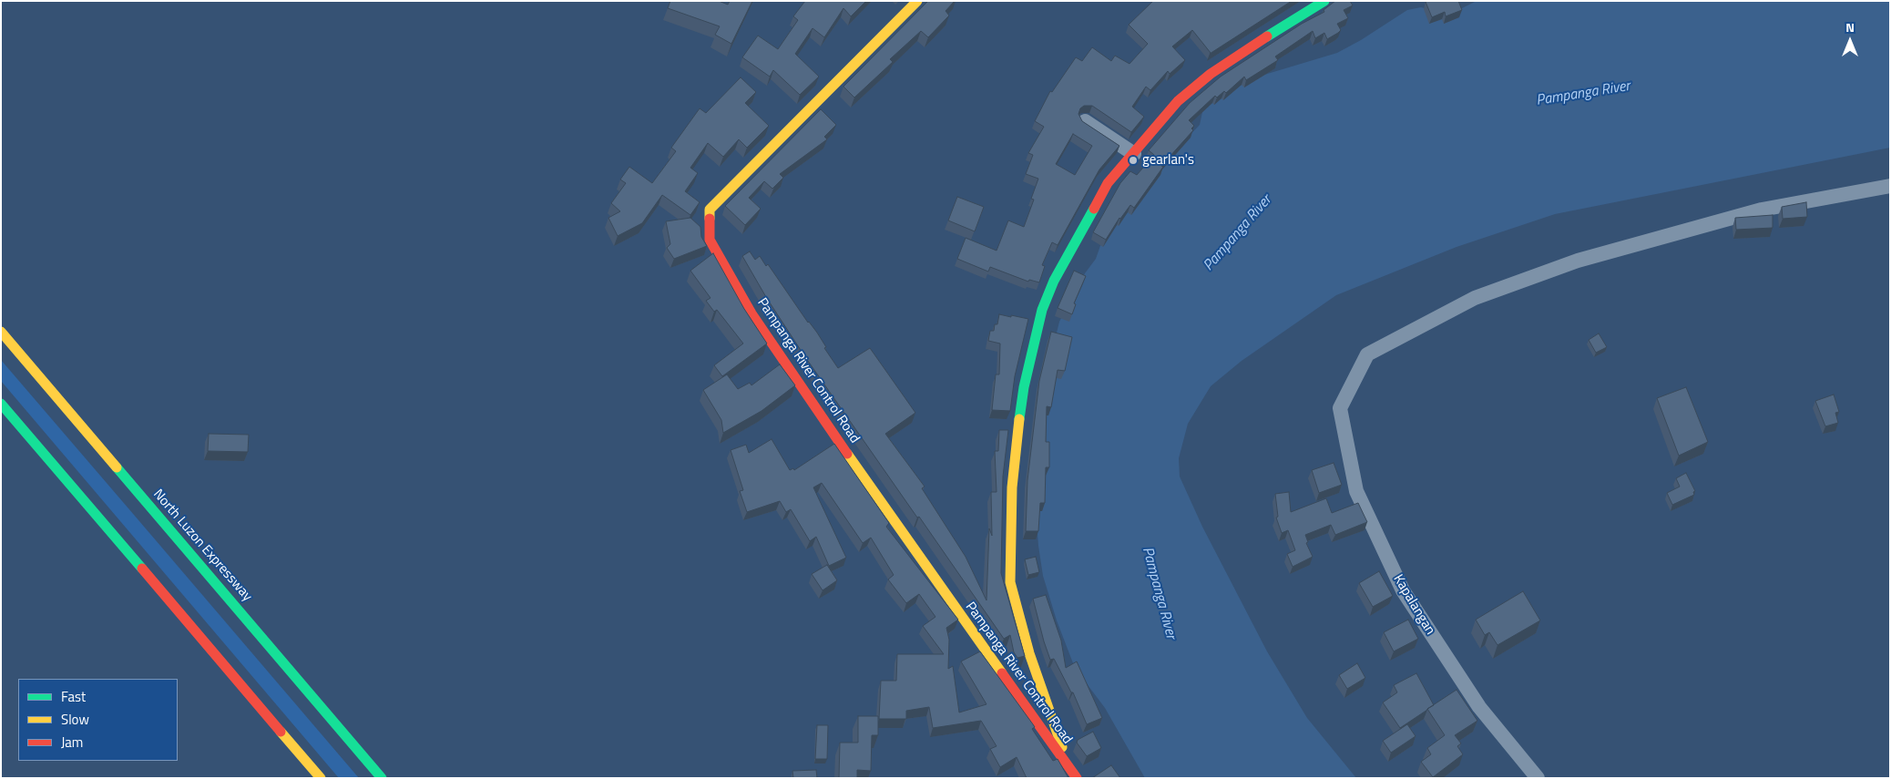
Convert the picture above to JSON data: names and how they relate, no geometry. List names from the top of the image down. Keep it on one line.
{"streets":{"main road":["Pampanga River Control Road","North Luzon Expressway"],"street":["Kapalangan"]},"water":["Pampanga River"],"places":["gearlan's"],"legend":["Fast","Slow","Jam"],"north":"top"}
